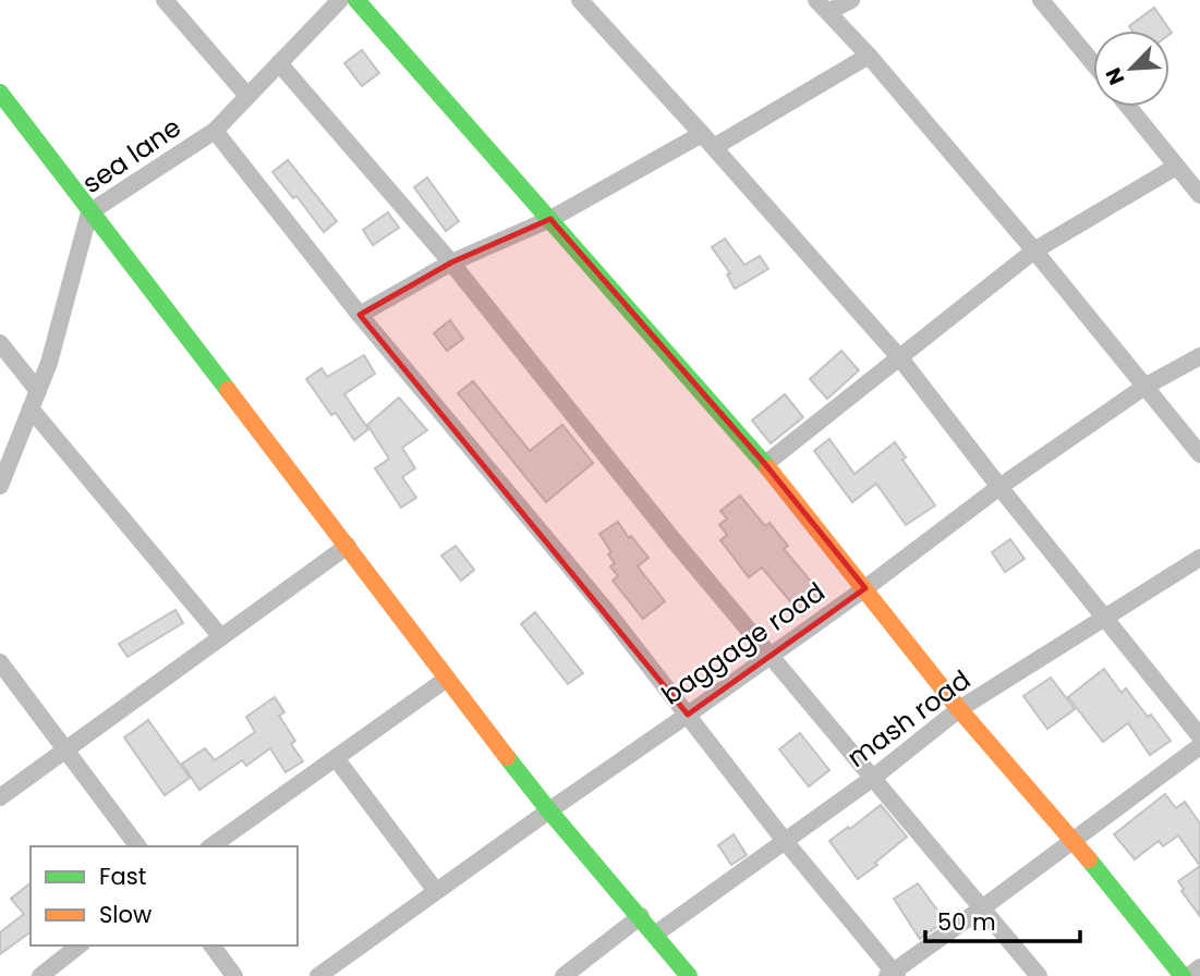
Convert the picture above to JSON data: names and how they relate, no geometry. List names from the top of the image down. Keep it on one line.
{"streets":{"street":["sea lane","baggage road","mash road"]},"legend":["Fast","Slow"],"scale_bar":"50 m","north":"bottom left"}
